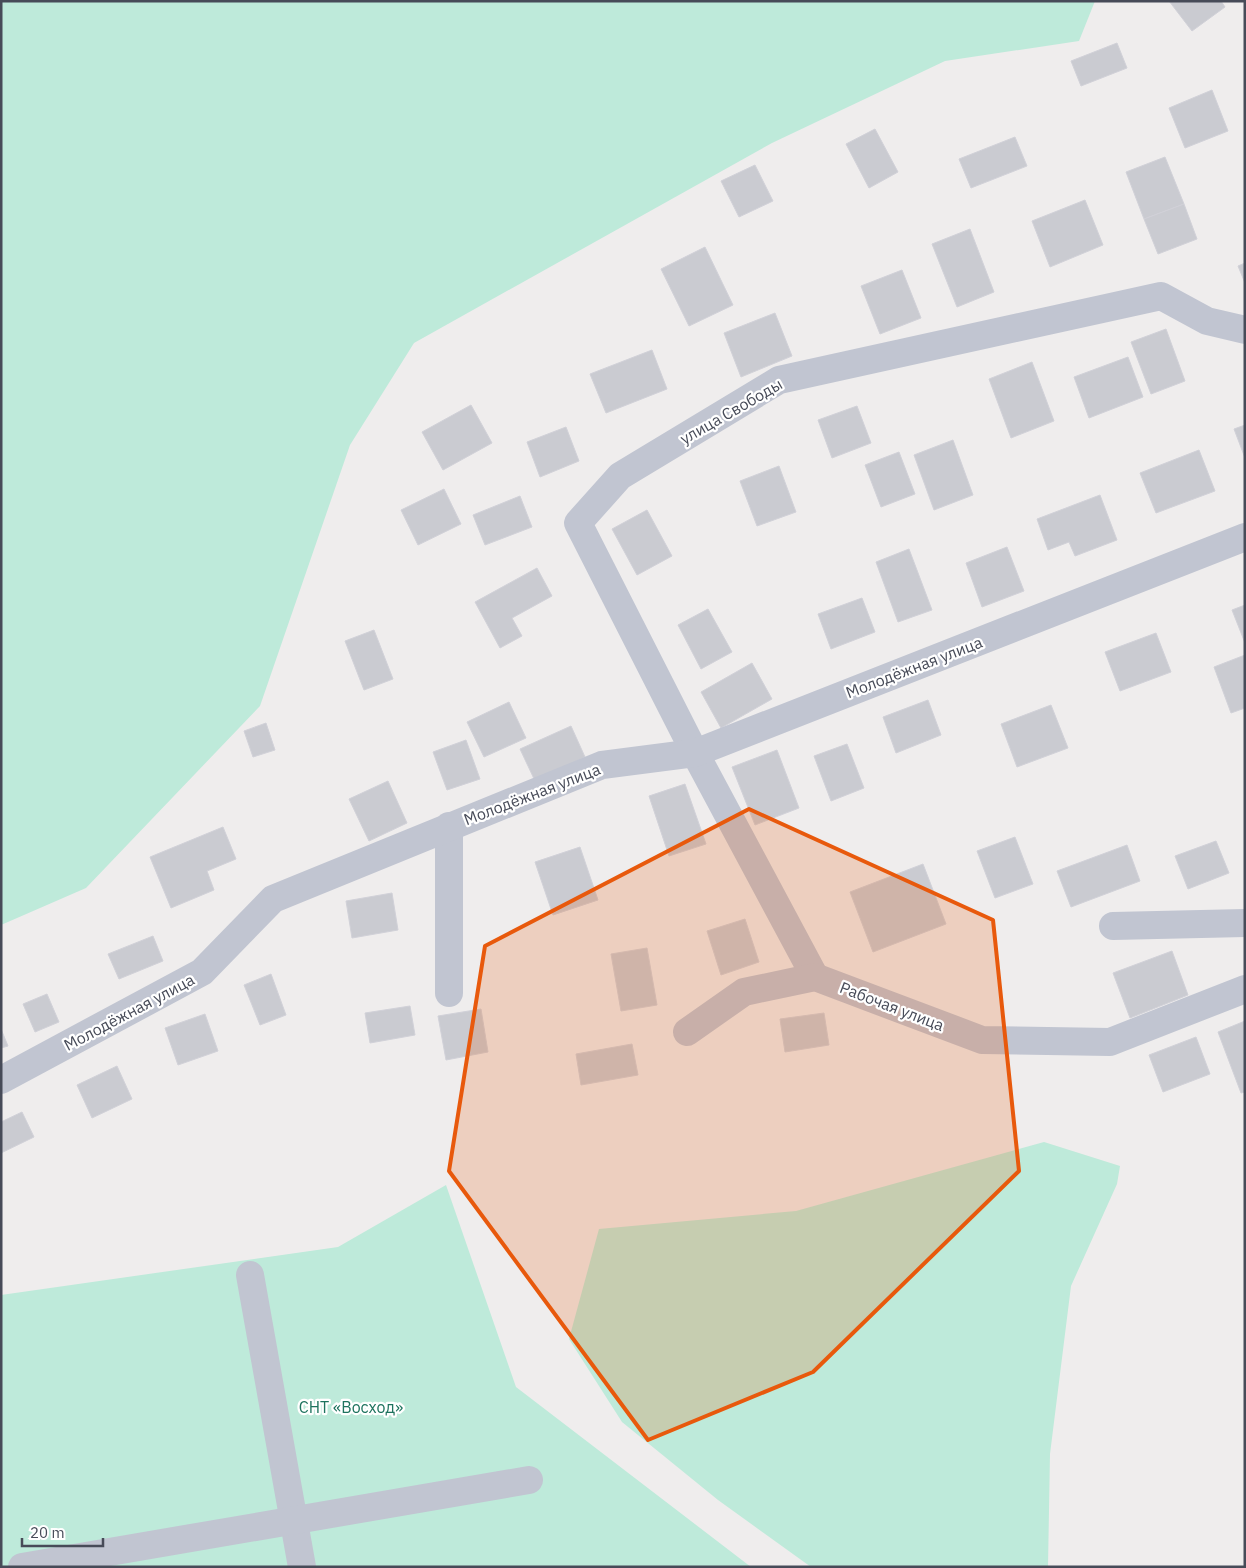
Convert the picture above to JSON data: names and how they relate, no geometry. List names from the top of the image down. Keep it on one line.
{"streets":{"street":["улица Свободы","Молодёжная улица","Рабочая улица"]},"crossings":[["улица Свободы","Молодёжная улица"]],"parks":["СНТ «Восход»"],"scale_bar":"20 m"}
